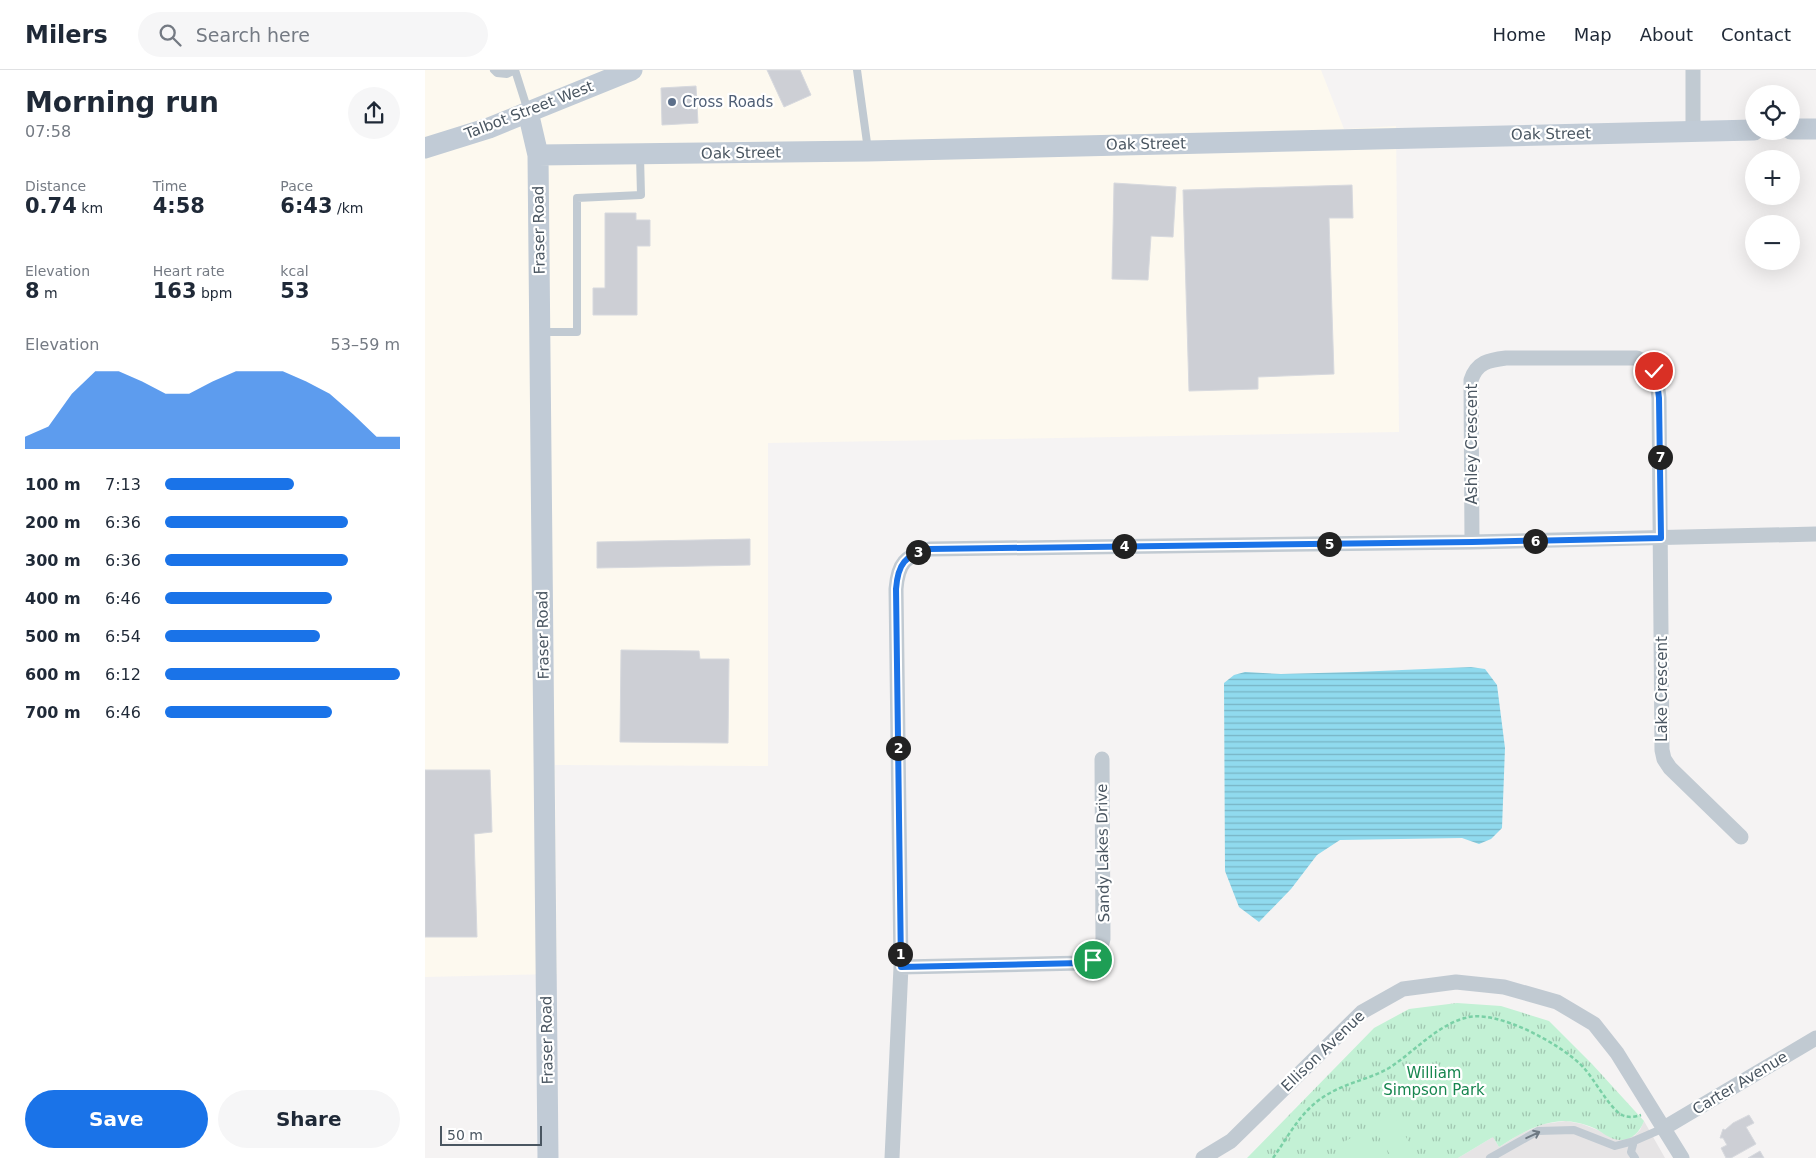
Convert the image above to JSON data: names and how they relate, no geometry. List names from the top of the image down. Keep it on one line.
{"streets":{"main road":["Talbot Street West","Oak Street","Fraser Road"],"street":["Ashley Crescent","Lake Crescent","Sandy Lakes Drive","Ellison Avenue","Carter Avenue"]},"crossings":[["Talbot Street West","Fraser Road"],["Oak Street","Fraser Road"],["Ashley Crescent","Lake Crescent"],["Ellison Avenue","Carter Avenue"]],"parks":["William Simpson Park"],"places":["Cross Roads"],"scale_bar":"50 m","page":{"header":"Milers","search":"Search here","nav":["Home","Map","About","Contact"],"heading":["Morning run","07:58"],"map_buttons":["+","−"],"stats":[["Distance","0.74 km"],["Time","4:58"],["Pace","6:43 /km"],["Elevation","8 m"],["Heart rate","163 bpm"],["kcal","53"]],"chart":["Elevation","53–59 m"],"pins":["7","6","5","4","3","2","1"],"list":[{"name":"100 m","note":"7:13"},{"name":"200 m","note":"6:36"},{"name":"300 m","note":"6:36"},{"name":"400 m","note":"6:46"},{"name":"500 m","note":"6:54"},{"name":"600 m","note":"6:12"},{"name":"700 m","note":"6:46"}],"buttons":["Save","Share"],"scale":"50 m"}}
